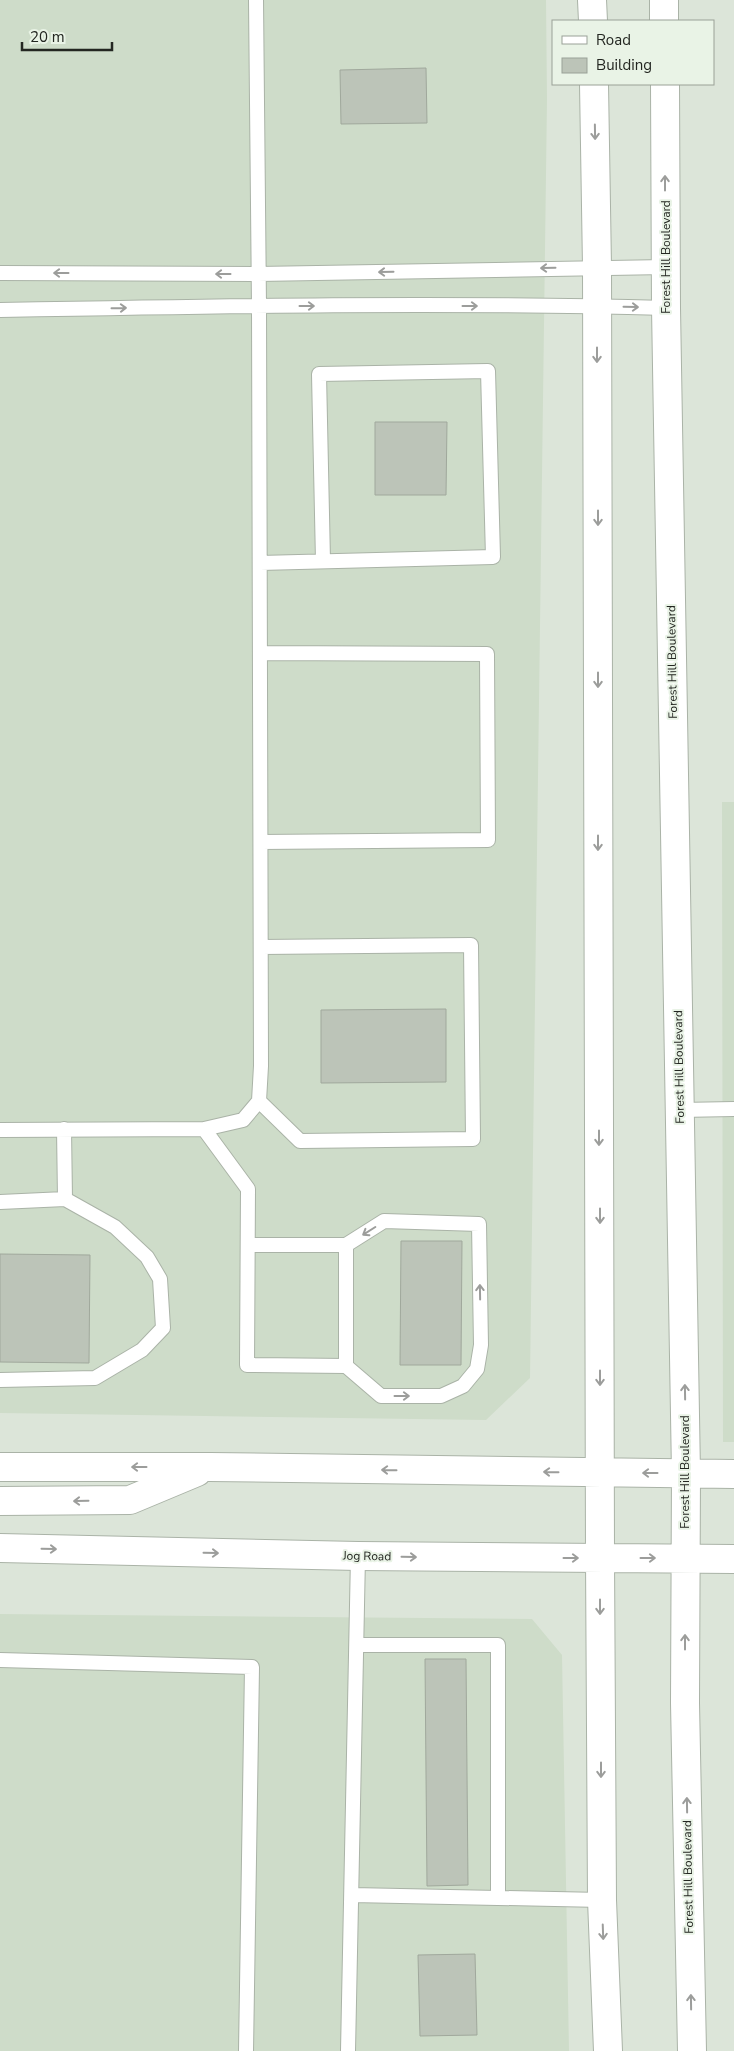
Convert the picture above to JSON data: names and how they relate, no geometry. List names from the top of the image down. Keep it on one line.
{"streets":{"main road":["Forest Hill Boulevard","Jog Road"]},"crossings":[["Forest Hill Boulevard","Jog Road"]],"legend":["Road","Building"],"scale_bar":"20 m"}
